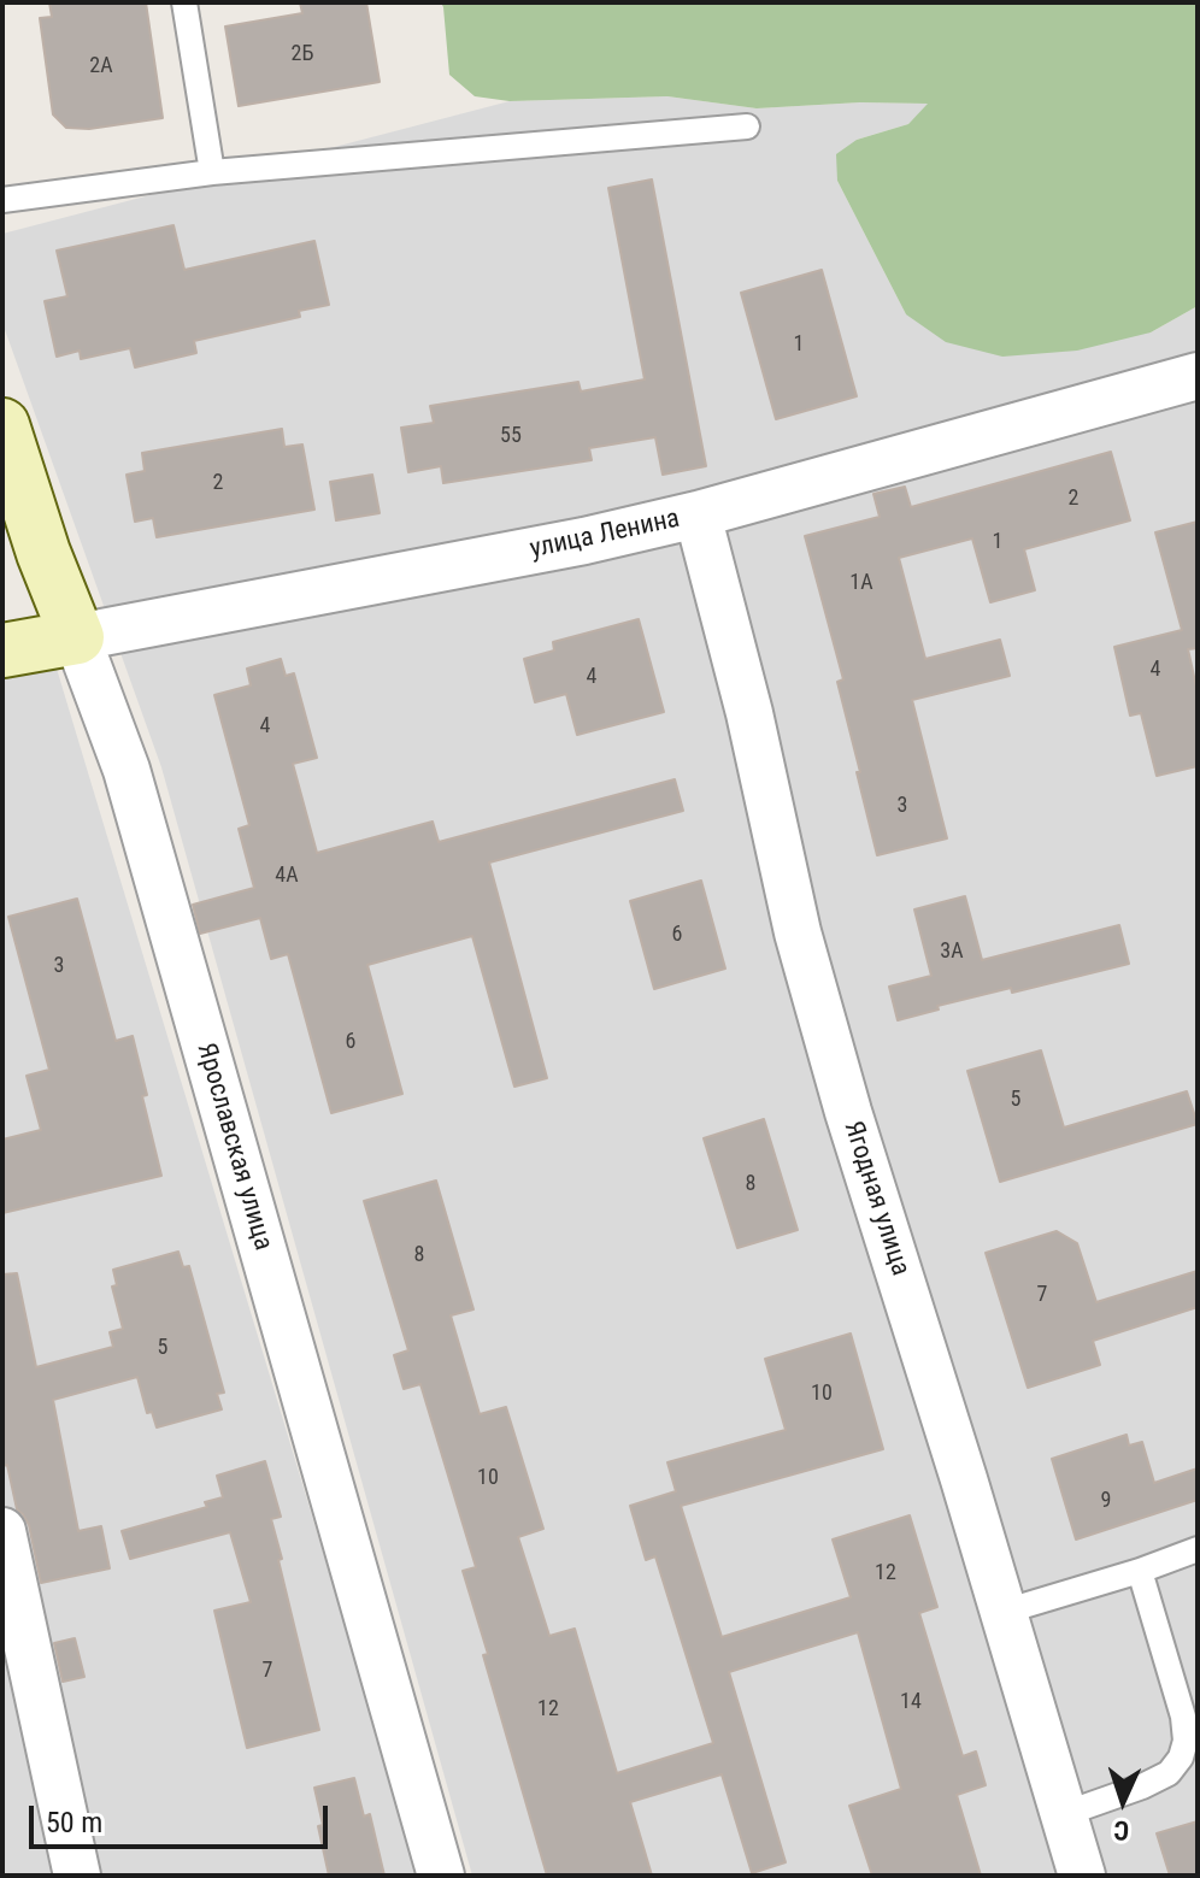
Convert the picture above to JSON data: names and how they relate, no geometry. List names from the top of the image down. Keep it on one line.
{"streets":{"main road":["улица Ленина","Ярославская улица"],"street":["Ягодная улица"]},"crossings":[["улица Ленина","Ярославская улица"],["улица Ленина","Ягодная улица"]],"house_numbers":["2Б","2А","1","55","2","2","1","1А","4","4","4","3","4А","6","3А","3","6","5","8","8","7","5","10","10","9","12","7","14","12"],"scale_bar":"50 m","north":"bottom"}
